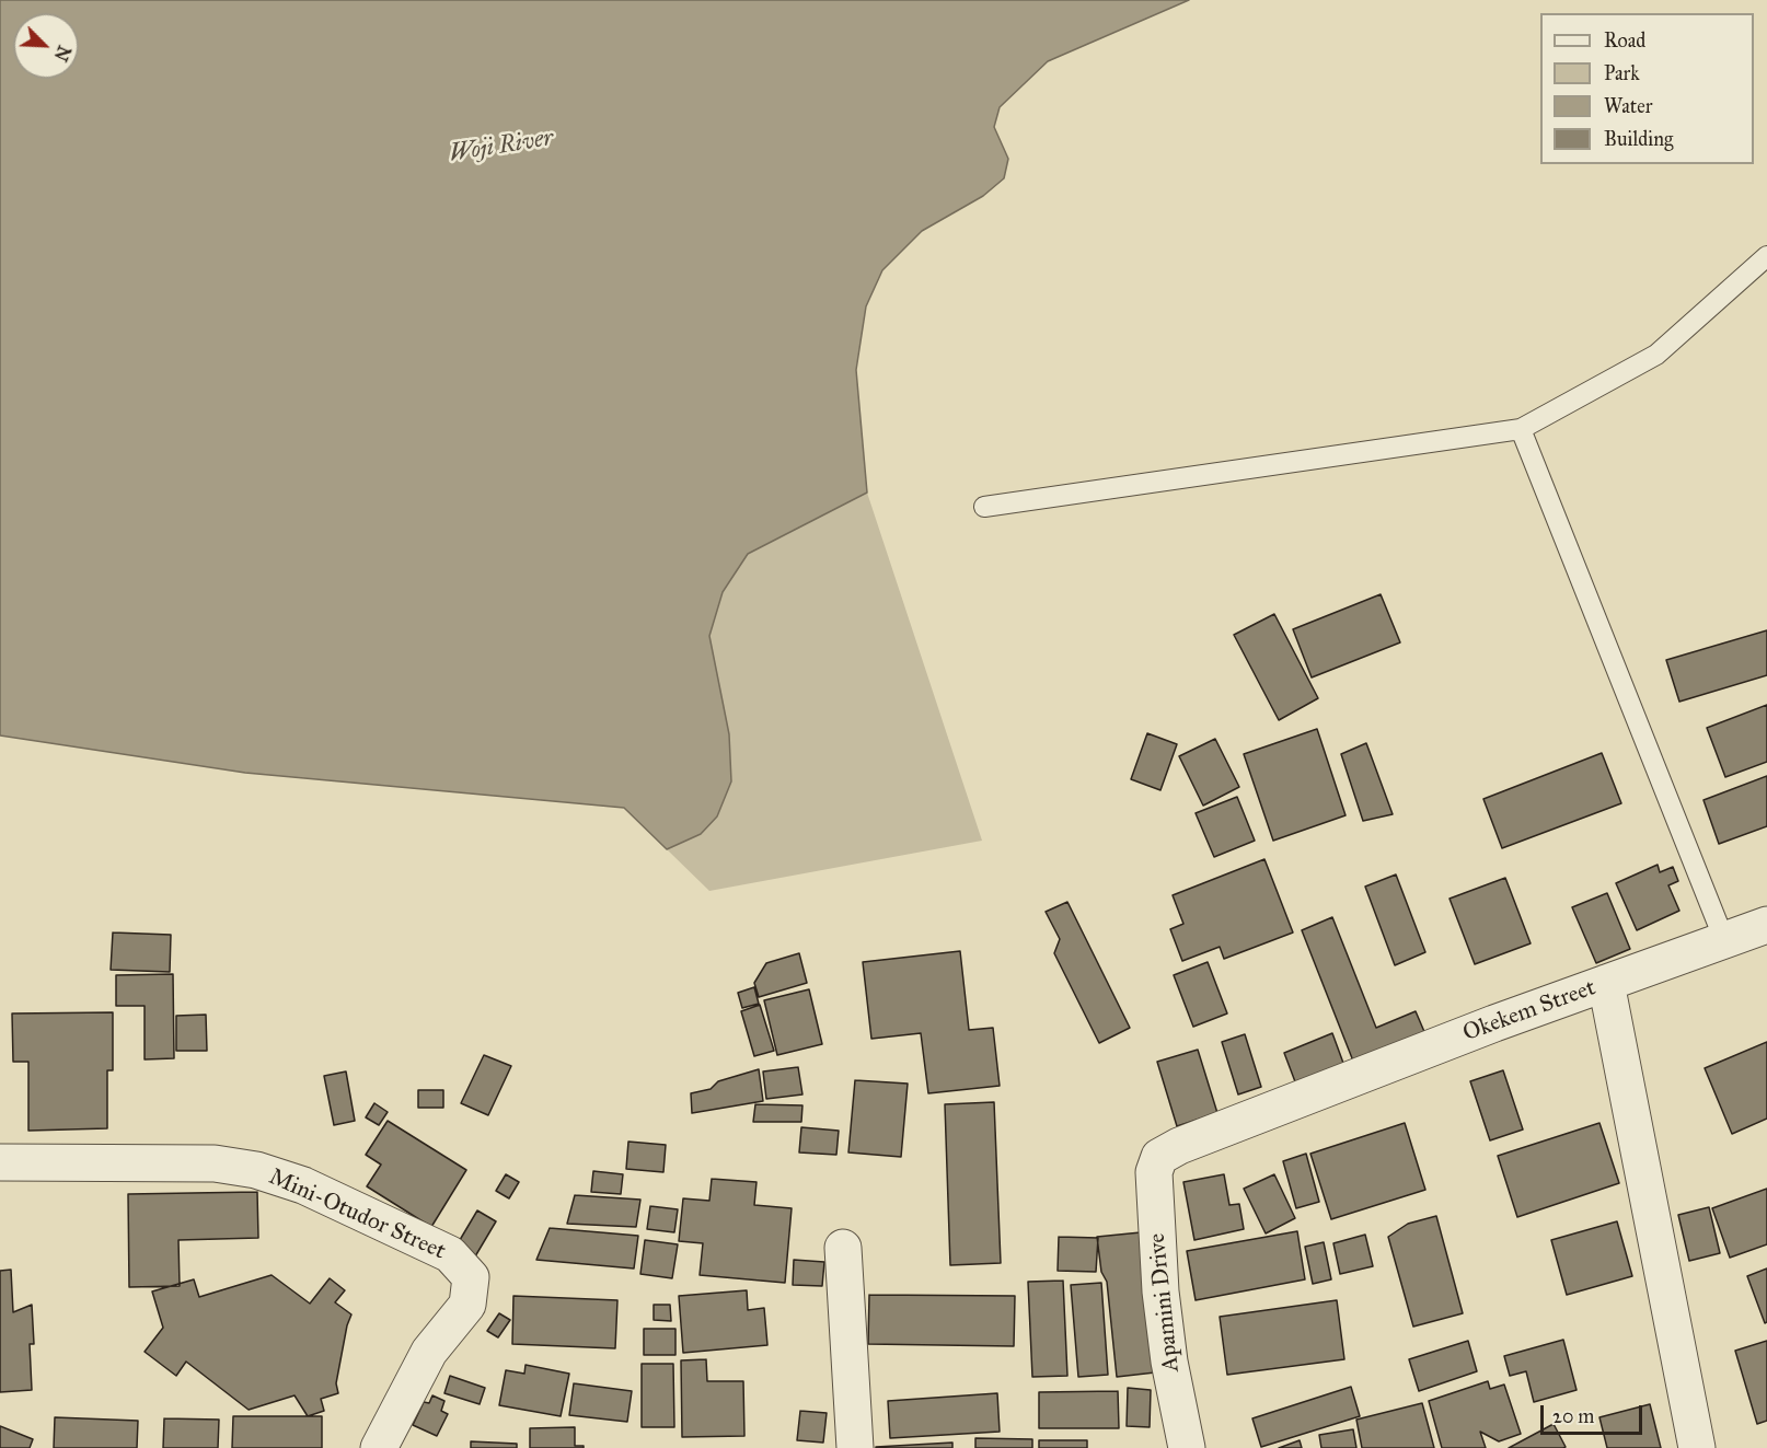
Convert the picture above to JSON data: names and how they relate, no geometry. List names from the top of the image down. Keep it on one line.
{"streets":{"street":["Okekem Street","Mini-Otudor Street","Apamini Drive"]},"crossings":[["Okekem Street","Apamini Drive"]],"water":["Woji River"],"legend":["Road","Park","Water","Building"],"scale_bar":"20 m","north":"bottom right"}
